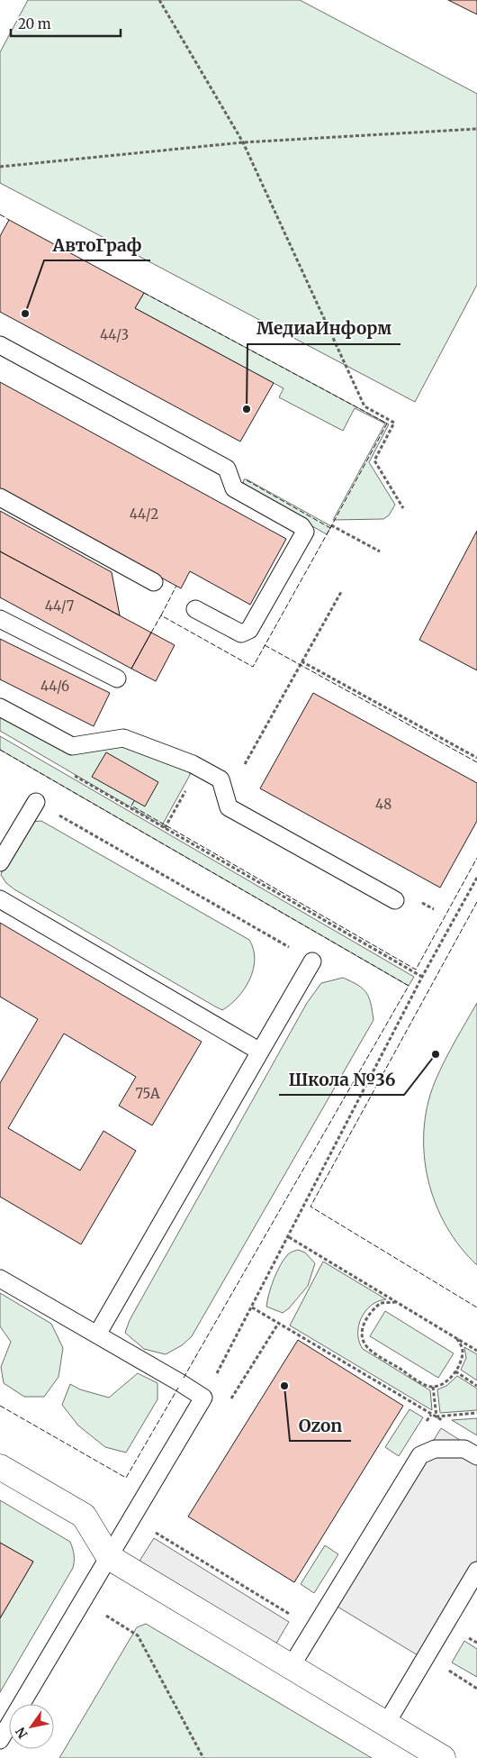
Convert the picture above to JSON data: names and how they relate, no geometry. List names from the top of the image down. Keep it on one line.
{"places":["АвтоГраф","МедиаИнформ","Школа №36","Ozon"],"house_numbers":["44/3","44/2","44/7","44/6","48","75А"],"scale_bar":"20 m","north":"bottom left"}
